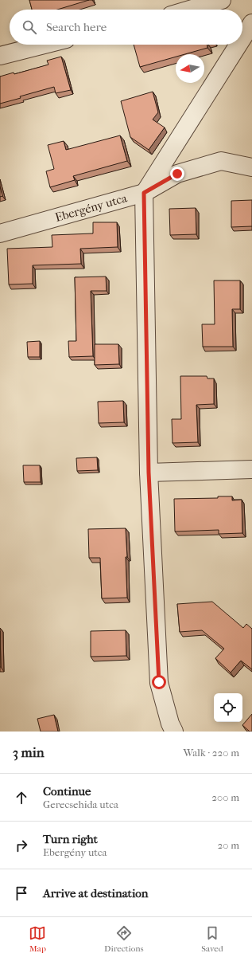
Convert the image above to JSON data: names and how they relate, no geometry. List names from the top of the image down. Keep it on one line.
{"streets":{"street":["Ebergény utca"]},"north":"left","page":{"search":"Search here","heading":["3 min","Walk · 220 m"],"list":[["Continue","Gerecsehida utca","200 m"],["Turn right","Ebergény utca","20 m"],"Arrive at destination"],"nav":["Map","Directions","Saved"]}}
